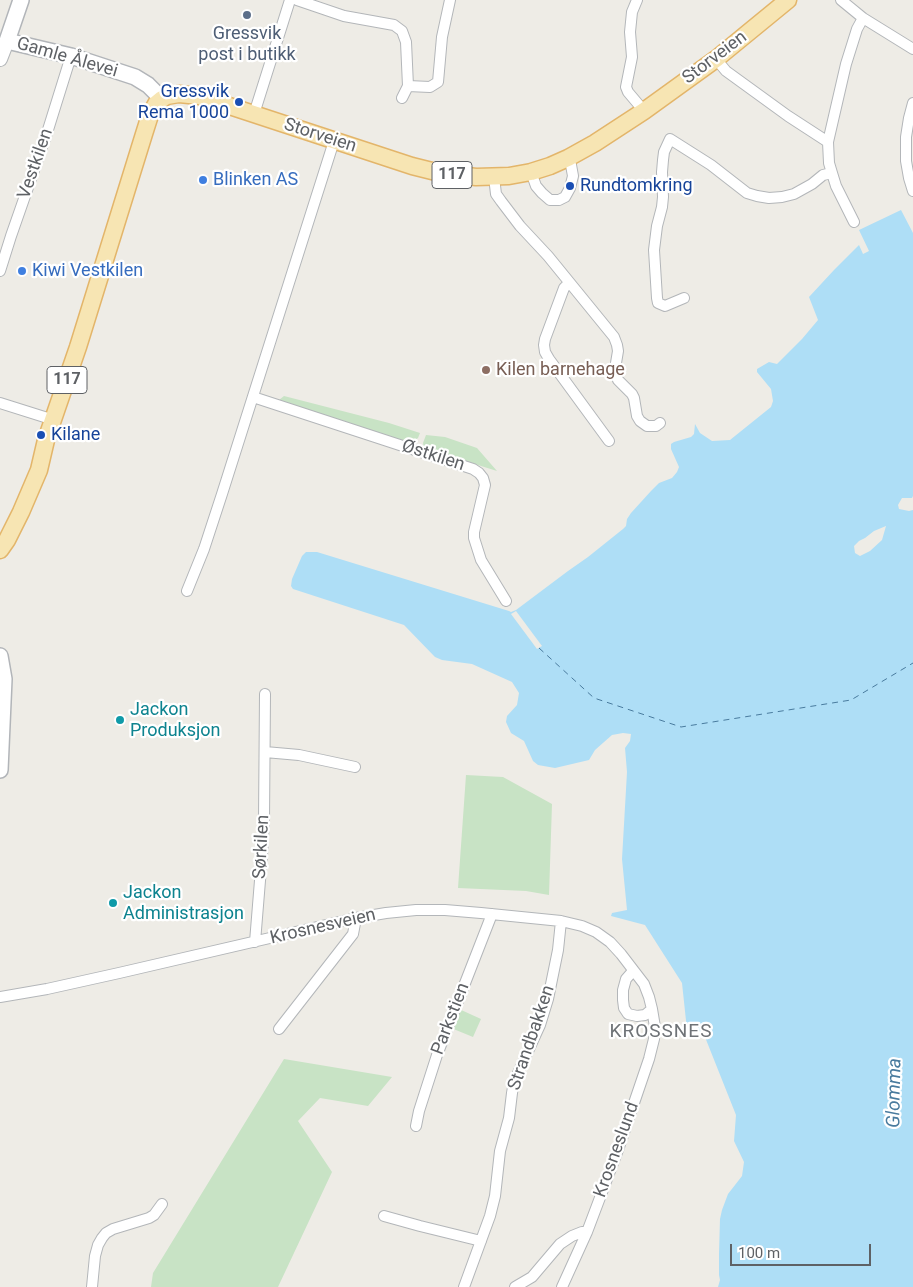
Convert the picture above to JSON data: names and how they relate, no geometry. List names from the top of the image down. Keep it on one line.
{"streets":{"main road":["Gamle Ålevei","Storveien","117"],"street":["Vestkilen","Østkilen","Sørkilen","Krosnesveien","Parkstien","Strandbakken","Krosneslund"]},"crossings":[["Gamle Ålevei","Storveien"],["Gamle Ålevei","Vestkilen"],["Gamle Ålevei","117"],["Storveien","117"],["Sørkilen","Krosnesveien"],["Krosnesveien","Parkstien"],["Krosnesveien","Strandbakken"],["Krosnesveien","Krosneslund"]],"districts":["KROSSNES"],"water":["Glomma"],"places":["Gressvik post i butikk","Gressvik Rema 1000","Blinken AS","Rundtomkring","Kiwi Vestkilen","Kilen barnehage","Kilane","Jackon Produksjon","Jackon Administrasjon"],"scale_bar":"100 m"}
